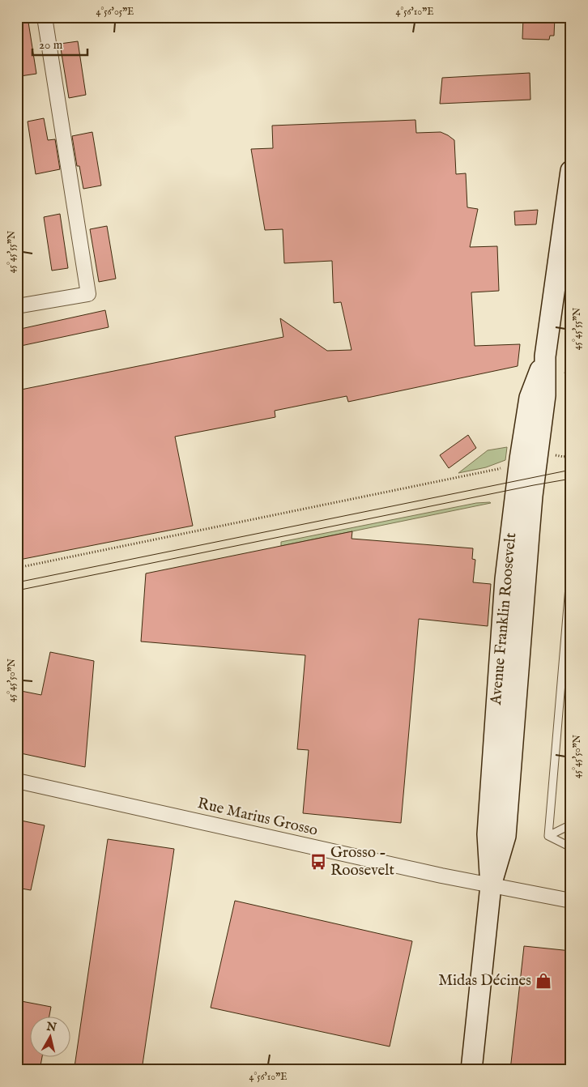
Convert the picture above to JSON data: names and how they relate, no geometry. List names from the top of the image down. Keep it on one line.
{"streets":{"street":["Avenue Franklin Roosevelt","Rue Marius Grosso"]},"crossings":[["Avenue Franklin Roosevelt","Rue Marius Grosso"]],"places":{"bus stop":["Grosso - Roosevelt"],"shop":["Midas Décines"]},"scale_bar":"20 m","north":"top","coordinates":["4°56'05\"E","4°56'10\"E","45°45'55\"N","45°45'50\"N"]}
